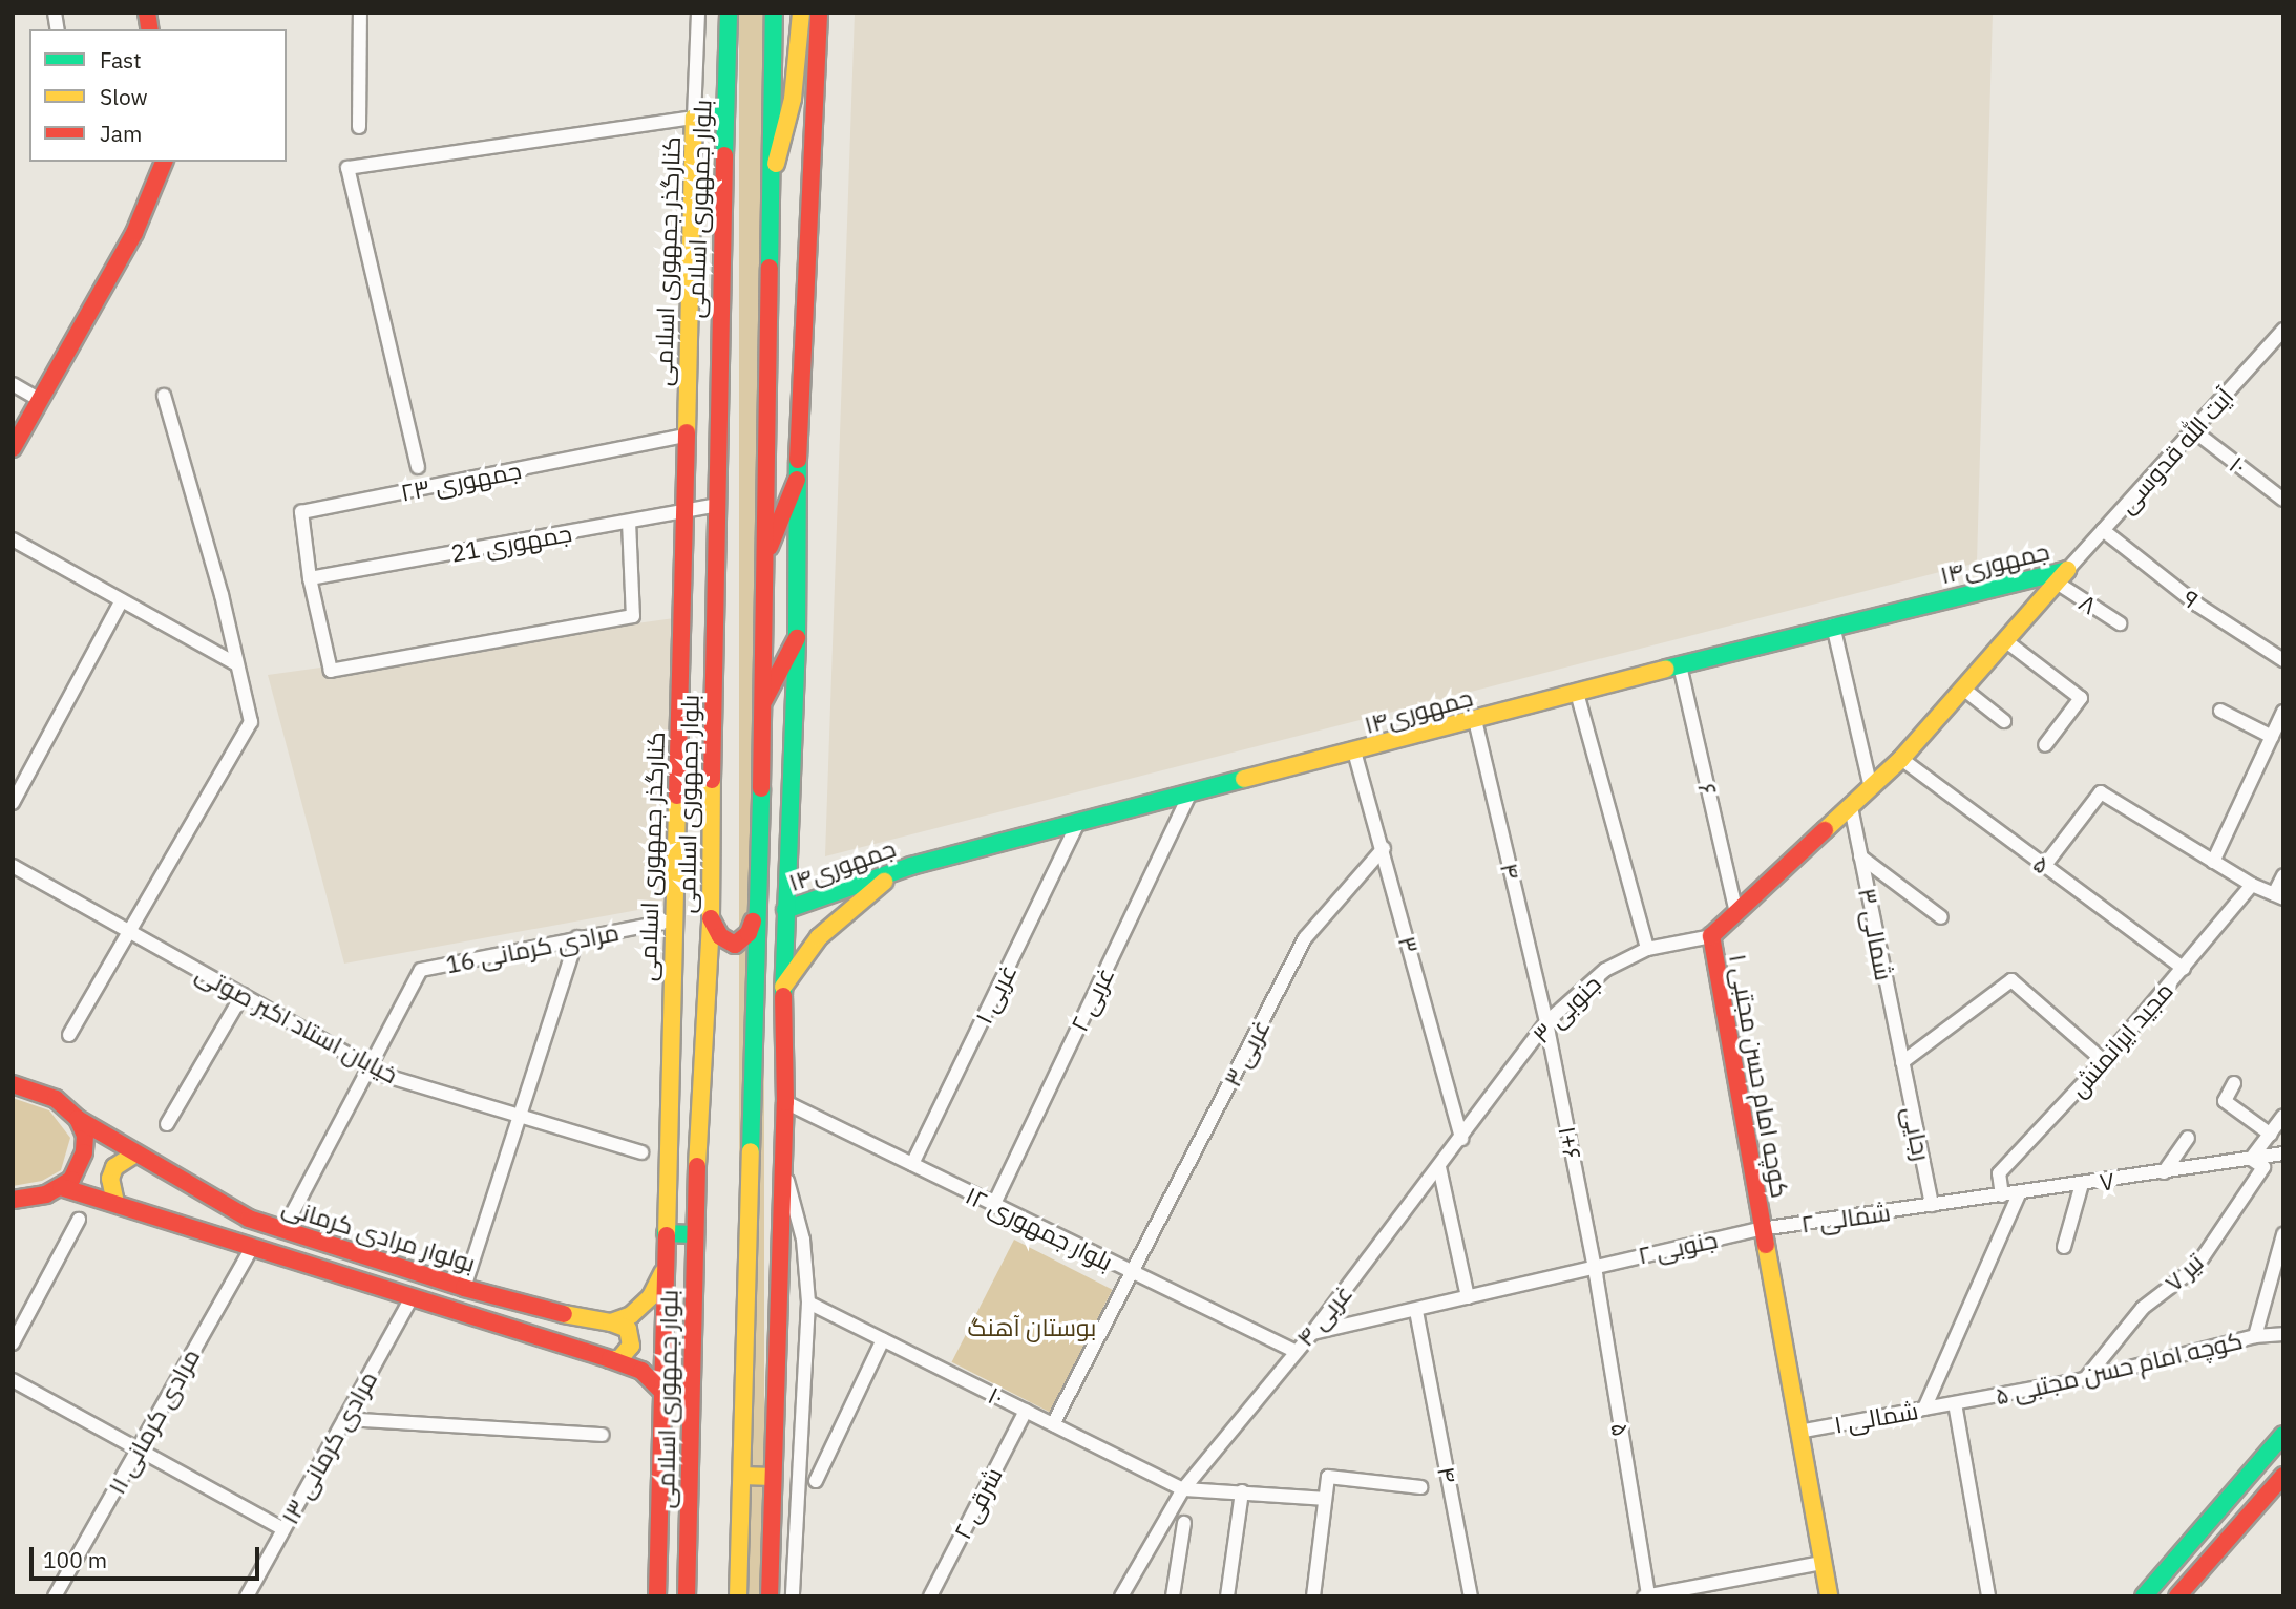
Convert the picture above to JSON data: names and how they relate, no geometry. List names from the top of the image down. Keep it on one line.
{"streets":{"street":["بلوار جمهوری اسلامی","کنارگذر جمهوری اسلامی","آیت الله قدوسی","۱۰","۲۳ جمهوری","جمهوری 21","جمهوری۱۴","۹","۸","۶","۵","۴","۳ شمالی","۳","مرادی کرمانی 16","۱ غربی","۲ غربی","۳ جنوبی","خیابان استاد اکبر صوتی","مجید ایرانمنش","۳ غربی","کوچه امام حسن مجتبی ۱","رجایی","۱+۶","۷","۲ شمالی","بلوار جمهوری ۱۲","بولوار مرادی کرمانی","۲ جنوبی","۷ تیر","۴ غربی","کوچه امام حسن مجتبی ۵","۱ شمالی","مرادی کرمانی ۱۱","مرادی کرمانی ۱۳","۲ شرقی"]},"crossings":[["بلوار جمهوری اسلامی","جمهوری 21"],["کنارگذر جمهوری اسلامی","۲۳ جمهوری"],["کنارگذر جمهوری اسلامی","جمهوری 21"],["کنارگذر جمهوری اسلامی","مرادی کرمانی 16"],["کنارگذر جمهوری اسلامی","بولوار مرادی کرمانی"],["آیت الله قدوسی","۱۰"],["آیت الله قدوسی","جمهوری۱۴"],["آیت الله قدوسی","۹"],["آیت الله قدوسی","۸"],["آیت الله قدوسی","کوچه امام حسن مجتبی ۱"],["۱۰","۳ غربی"],["۱۰","۴ غربی"],["۱۰","۲ شرقی"],["۲۳ جمهوری","جمهوری 21"],["جمهوری۱۴","۸"],["جمهوری۱۴","۶"],["جمهوری۱۴","۴"],["جمهوری۱۴","۳"],["جمهوری۱۴","۱ غربی"],["جمهوری۱۴","۲ غربی"],["جمهوری۱۴","کوچه امام حسن مجتبی ۱"],["۸","کوچه امام حسن مجتبی ۱"],["۶","کوچه امام حسن مجتبی ۱"],["۵","مجید ایرانمنش"],["۵","کوچه امام حسن مجتبی ۱"],["۵","۱+۶"],["۵","۲ جنوبی"],["۴","۳ جنوبی"],["۴","۱+۶"],["۴","۲ جنوبی"],["۳ شمالی","کوچه امام حسن مجتبی ۱"],["۳ شمالی","رجایی"],["۳","۳ جنوبی"],["۳","۳ غربی"],["۳","۴ غربی"],["مرادی کرمانی 16","خیابان استاد اکبر صوتی"],["مرادی کرمانی 16","بولوار مرادی کرمانی"],["۱ غربی","بلوار جمهوری ۱۲"],["۲ غربی","بلوار جمهوری ۱۲"],["۳ جنوبی","کوچه امام حسن مجتبی ۱"],["۳ جنوبی","۱+۶"],["۳ جنوبی","۴ غربی"],["مجید ایرانمنش","۷"],["۳ غربی","بلوار جمهوری ۱۲"],["کوچه امام حسن مجتبی ۱","۲ شمالی"],["کوچه امام حسن مجتبی ۱","۲ جنوبی"],["کوچه امام حسن مجتبی ۱","۱ شمالی"],["رجایی","۷"],["رجایی","۲ شمالی"],["۱+۶","۲ جنوبی"],["۷","۲ شمالی"],["۷","۷ تیر"],["۲ شمالی","۲ جنوبی"],["بلوار جمهوری ۱۲","۴ غربی"],["بولوار مرادی کرمانی","مرادی کرمانی ۱۱"],["بولوار مرادی کرمانی","مرادی کرمانی ۱۳"],["۲ جنوبی","۴ غربی"],["۷ تیر","کوچه امام حسن مجتبی ۵"],["کوچه امام حسن مجتبی ۵","۱ شمالی"]],"parks":["بوستان آهنگ"],"legend":["Fast","Slow","Jam"],"scale_bar":"100 m"}
